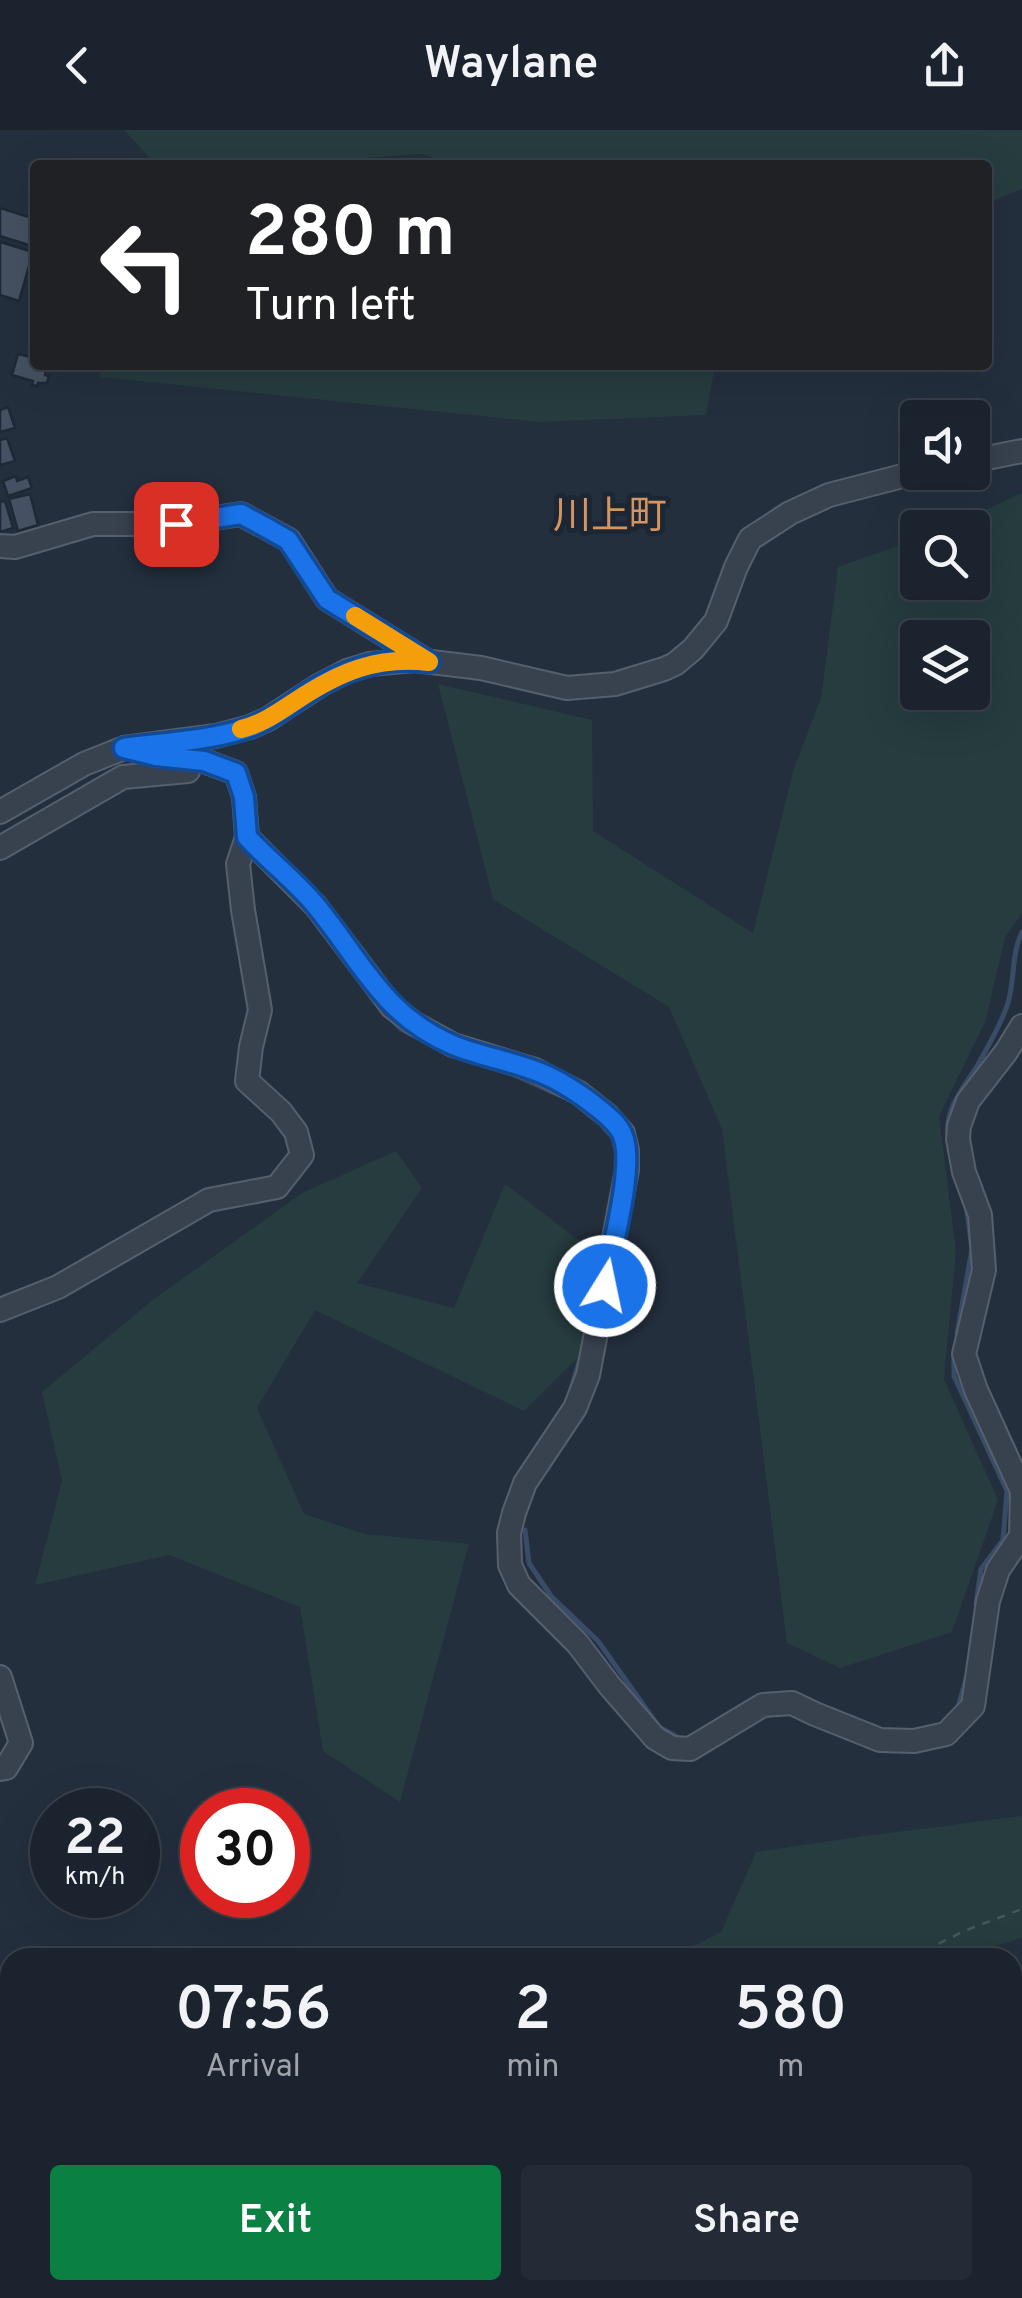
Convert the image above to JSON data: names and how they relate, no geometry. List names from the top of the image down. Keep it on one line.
{"districts":["川上町"],"page":{"header":"Waylane","turn":["280 m","Turn left"],"speed":"22 km/h","limit":"30","eta":["07:56","Arrival","2","min","580","m"],"buttons":["Exit","Share"]}}
